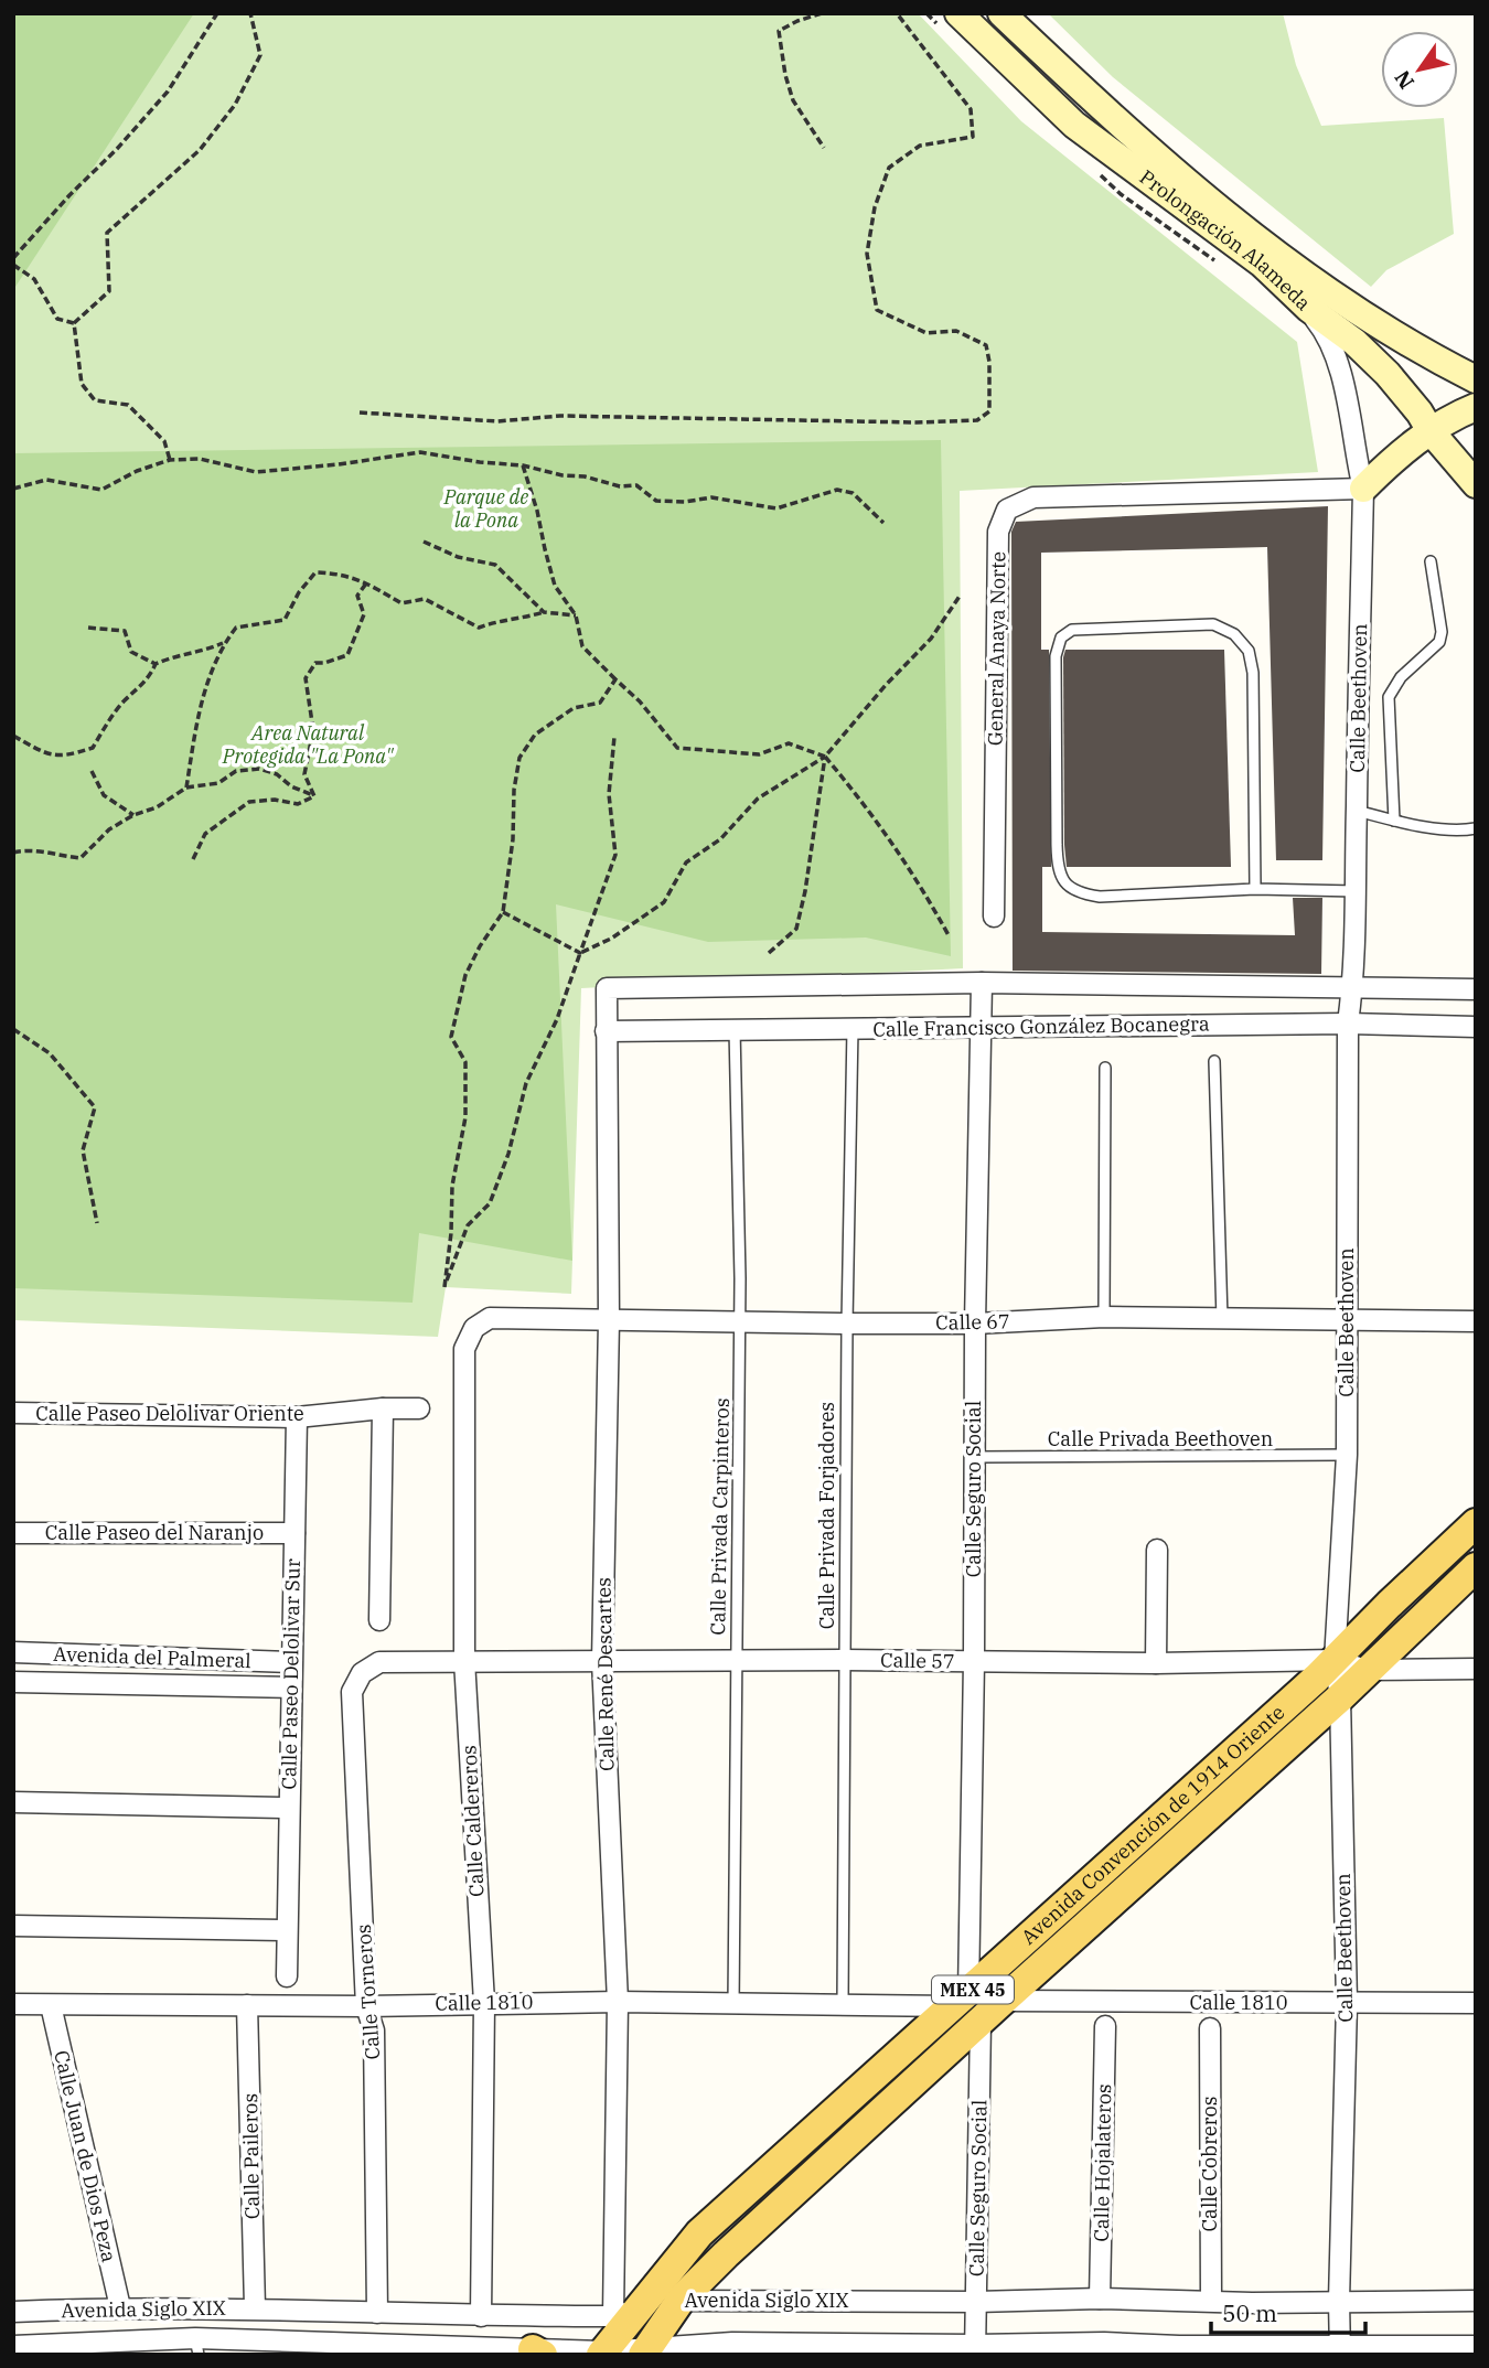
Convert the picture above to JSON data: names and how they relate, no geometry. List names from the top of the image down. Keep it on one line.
{"streets":{"main road":["Prolongación Alameda","Avenida Convención de 1914 Oriente","MEX 45"],"street":["General Anaya Norte","Calle Beethoven","Calle Francisco González Bocanegra","Calle 67","Calle Paseo Delolivar Oriente","Calle Seguro Social","Calle Paseo del Naranjo","Avenida del Palmeral","Calle 57","Calle Paseo Delolivar Sur","Calle René Descartes","Calle Caldereros","Calle Torneros","Calle 1810","Calle Juan de Dios Peza","Calle Paileros","Calle Hojalateros","Calle Cobreros","Avenida Siglo XIX"],"lane":["Calle Privada Beethoven","Calle Privada Forjadores","Calle Privada Carpinteros"]},"crossings":[["Prolongación Alameda","Calle Beethoven"],["General Anaya Norte","Calle Beethoven"],["Calle Beethoven","Calle Francisco González Bocanegra"],["Calle Beethoven","Calle 67"],["Calle Beethoven","Calle Privada Beethoven"],["Calle Beethoven","Calle 57"],["Calle Beethoven","Avenida Convención de 1914 Oriente"],["Calle Beethoven","Calle 1810"],["Calle Beethoven","Avenida Siglo XIX"],["Calle Francisco González Bocanegra","Calle Seguro Social"],["Calle Francisco González Bocanegra","Calle Privada Forjadores"],["Calle Francisco González Bocanegra","Calle Privada Carpinteros"],["Calle Francisco González Bocanegra","Calle René Descartes"],["Calle 67","Calle Seguro Social"],["Calle 67","Calle Privada Forjadores"],["Calle 67","Calle Privada Carpinteros"],["Calle 67","Calle René Descartes"],["Calle 67","Calle Caldereros"],["Calle Paseo Delolivar Oriente","Calle Paseo Delolivar Sur"],["Calle Privada Beethoven","Calle Seguro Social"],["Calle Seguro Social","Calle 57"],["Calle Seguro Social","Avenida Convención de 1914 Oriente"],["Calle Seguro Social","Calle 1810"],["Calle Seguro Social","Avenida Siglo XIX"],["Calle Privada Forjadores","Calle 57"],["Calle Privada Forjadores","Calle 1810"],["Calle Privada Carpinteros","Calle 57"],["Calle Privada Carpinteros","Calle 1810"],["Calle Paseo del Naranjo","Calle Paseo Delolivar Sur"],["Avenida del Palmeral","Calle Paseo Delolivar Sur"],["Calle 57","Calle René Descartes"],["Calle 57","Calle Caldereros"],["Calle 57","Avenida Convención de 1914 Oriente"],["Calle 57","Calle Torneros"],["Calle René Descartes","Avenida Convención de 1914 Oriente"],["Calle René Descartes","Calle 1810"],["Calle René Descartes","Avenida Siglo XIX"],["Calle Caldereros","Calle 1810"],["Calle Caldereros","Avenida Siglo XIX"],["Avenida Convención de 1914 Oriente","Calle 1810"],["Avenida Convención de 1914 Oriente","Avenida Siglo XIX"],["Calle Torneros","Calle 1810"],["Calle Torneros","Avenida Siglo XIX"],["Calle 1810","Calle Juan de Dios Peza"],["Calle 1810","Calle Paileros"],["Calle Juan de Dios Peza","Avenida Siglo XIX"],["Calle Paileros","Avenida Siglo XIX"],["Calle Hojalateros","Avenida Siglo XIX"],["Calle Cobreros","Avenida Siglo XIX"]],"parks":["Parque de la Pona","Area Natural Protegida \"La Pona\""],"scale_bar":"50 m","north":"bottom left"}
